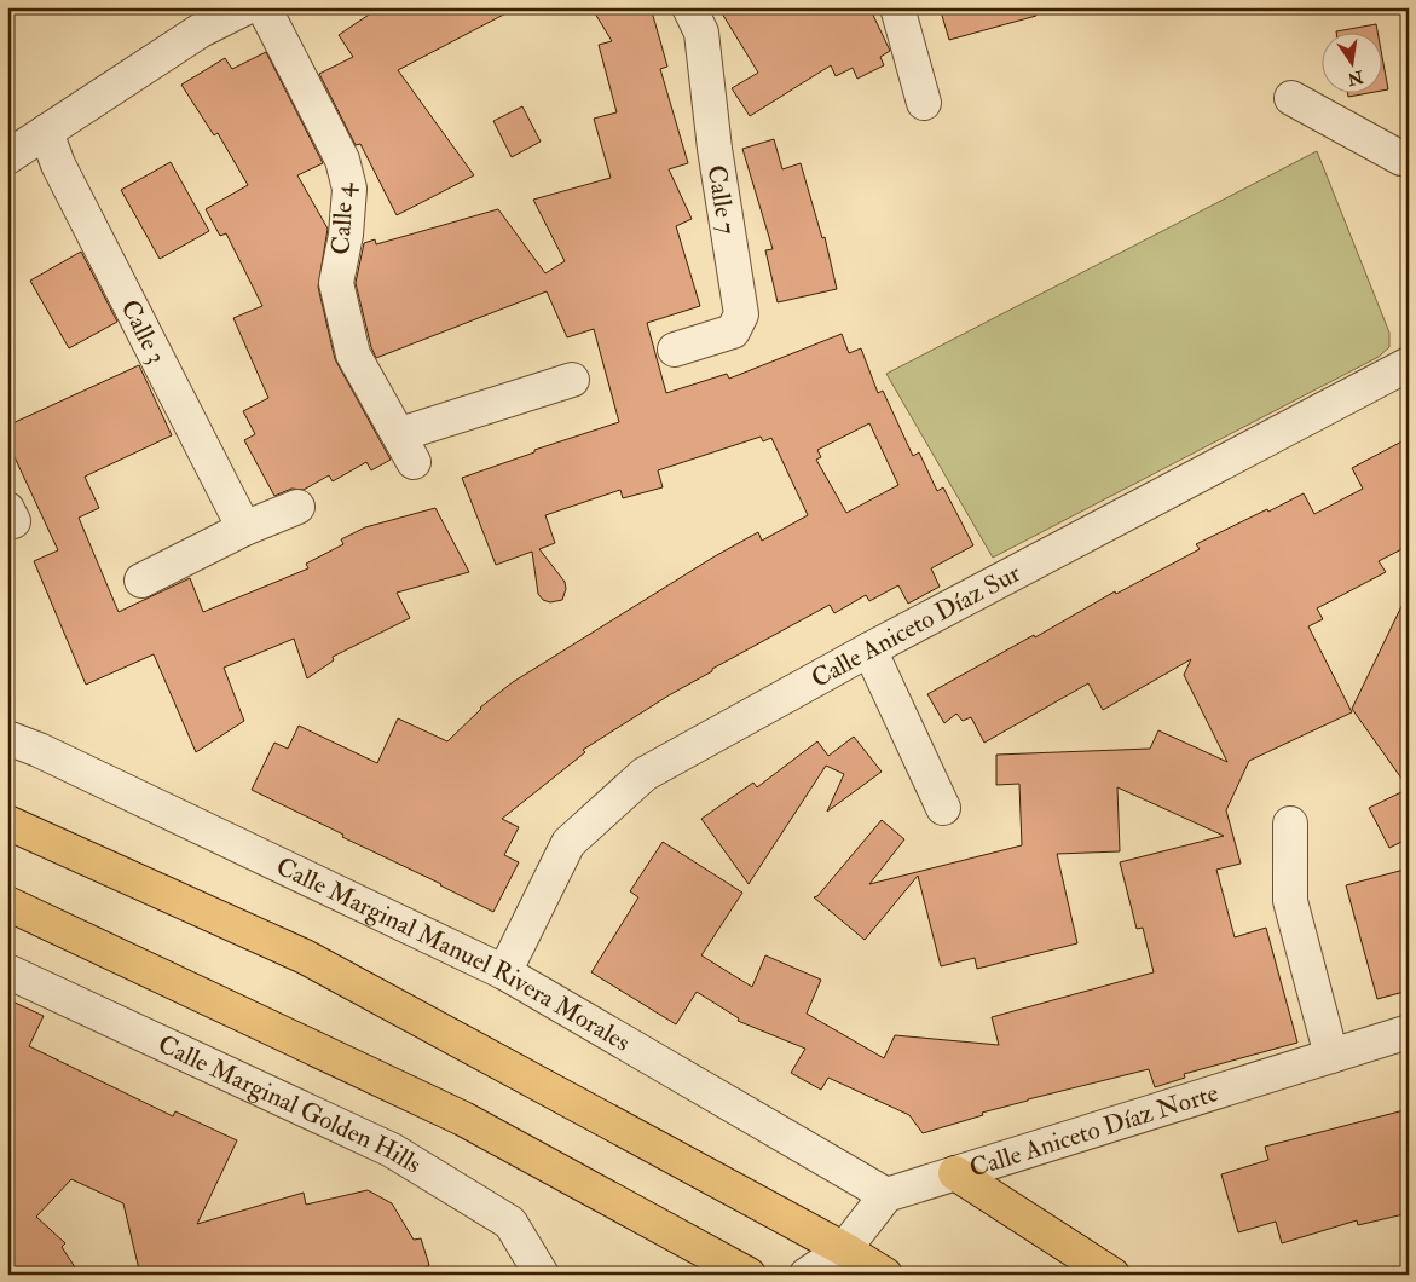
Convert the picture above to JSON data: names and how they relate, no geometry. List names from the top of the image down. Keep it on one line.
{"streets":{"street":["Calle 7","Calle 4","Calle 3","Calle Aniceto Díaz Sur","Calle Marginal Manuel Rivera Morales","Calle Marginal Golden Hills","Calle Aniceto Díaz Norte"]},"crossings":[["Calle Aniceto Díaz Sur","Calle Marginal Manuel Rivera Morales"],["Calle Marginal Manuel Rivera Morales","Calle Aniceto Díaz Norte"]],"north":"bottom"}
